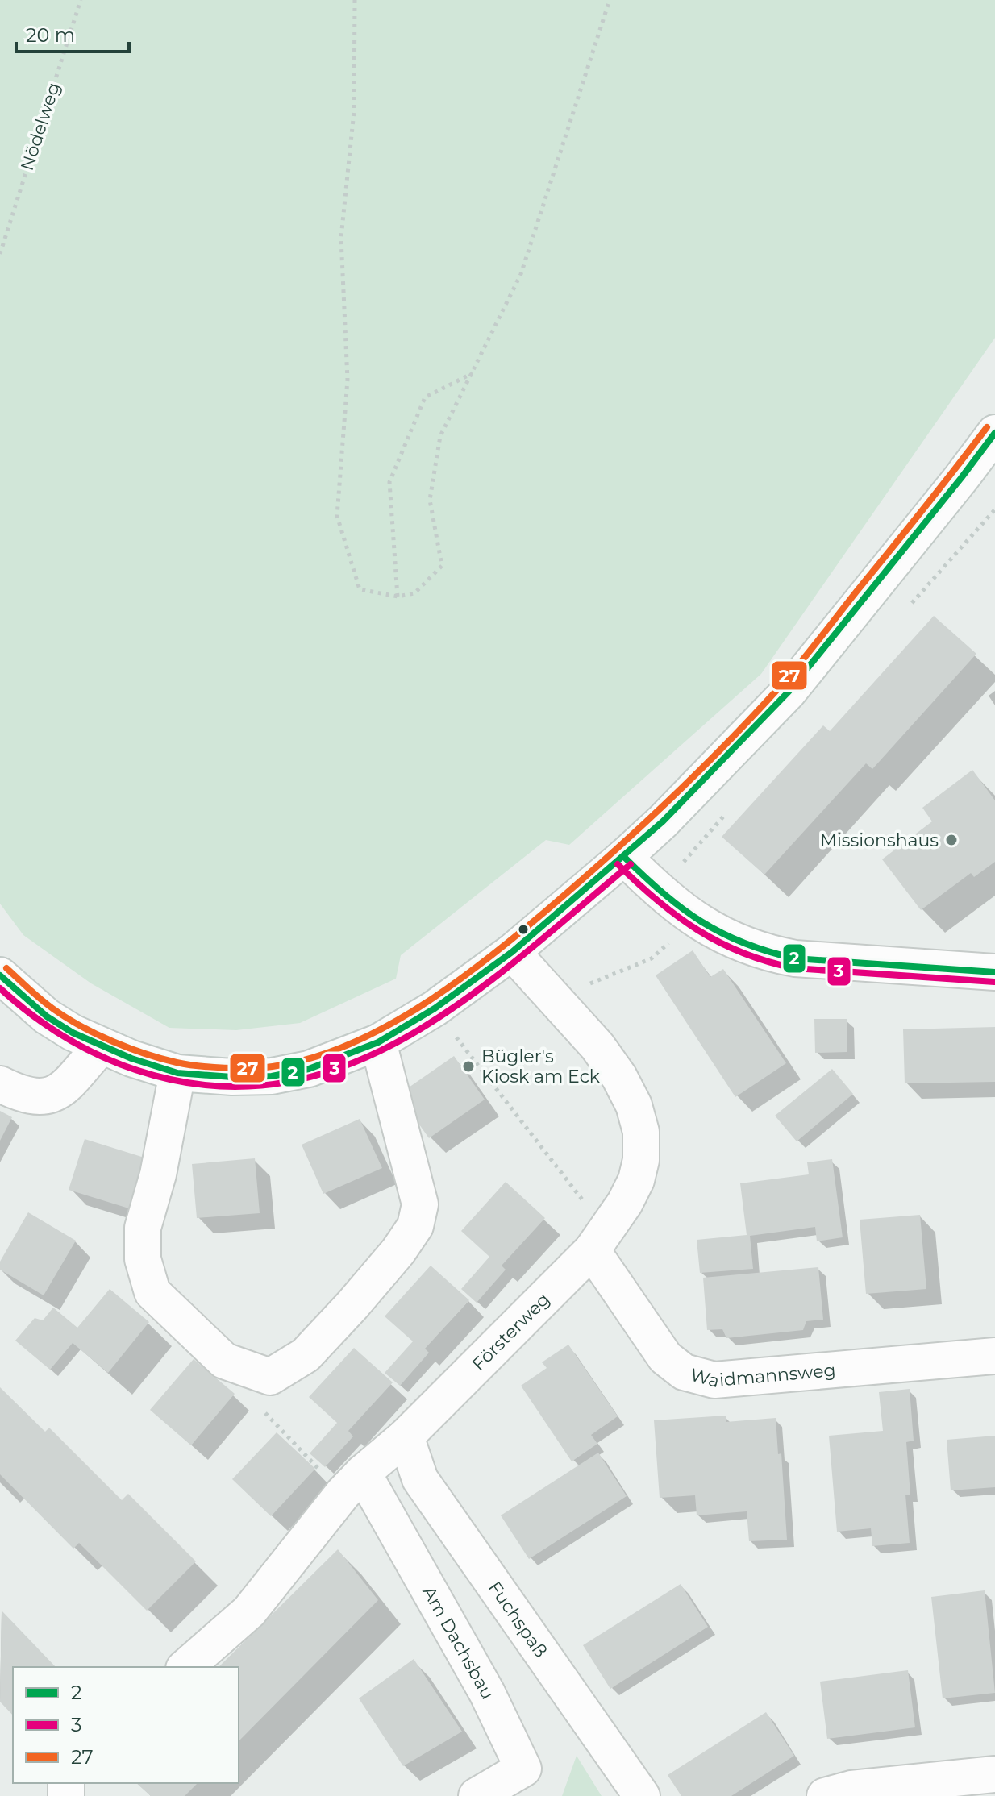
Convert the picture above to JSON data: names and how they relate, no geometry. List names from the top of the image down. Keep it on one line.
{"streets":{"street":["Försterweg","Waidmannsweg","Fuchspaß","Am Dachsbau"],"path":["Nödelweg"]},"crossings":[["Försterweg","Waidmannsweg"],["Försterweg","Fuchspaß"],["Försterweg","Am Dachsbau"]],"places":["Missionshaus","Bügler's Kiosk am Eck"],"lines":["transit line 27","transit line 2","transit line 3"],"legend":["2","3","27"],"scale_bar":"20 m"}
